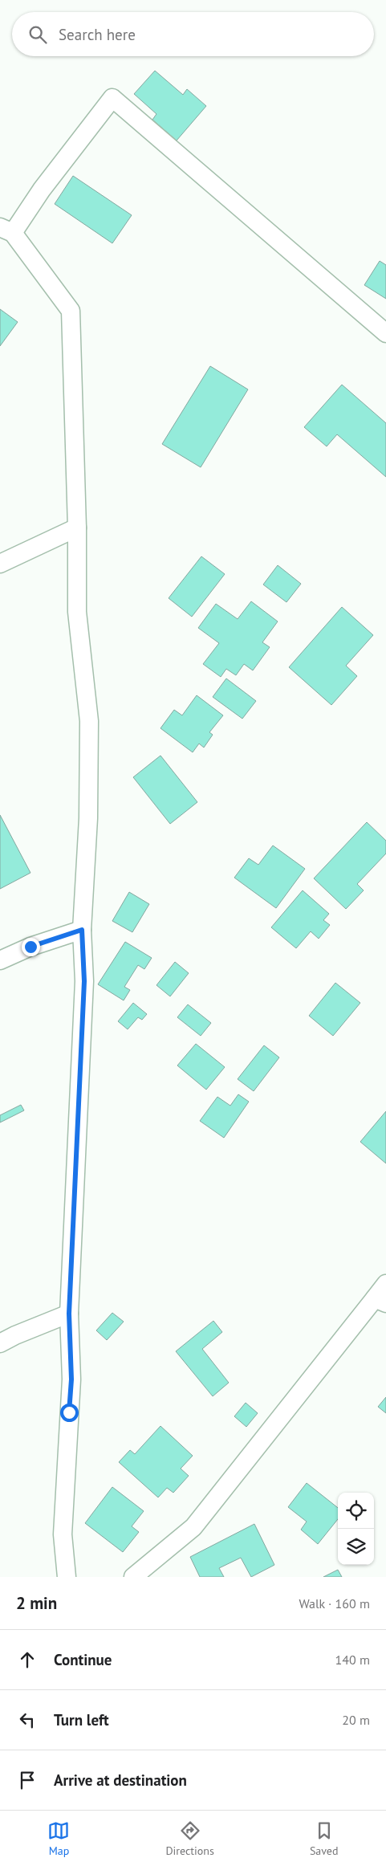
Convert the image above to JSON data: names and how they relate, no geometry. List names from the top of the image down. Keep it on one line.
{"page":{"search":"Search here","heading":["2 min","Walk · 160 m"],"list":[["Continue","140 m"],["Turn left","20 m"],"Arrive at destination"],"nav":["Map","Directions","Saved"]}}
